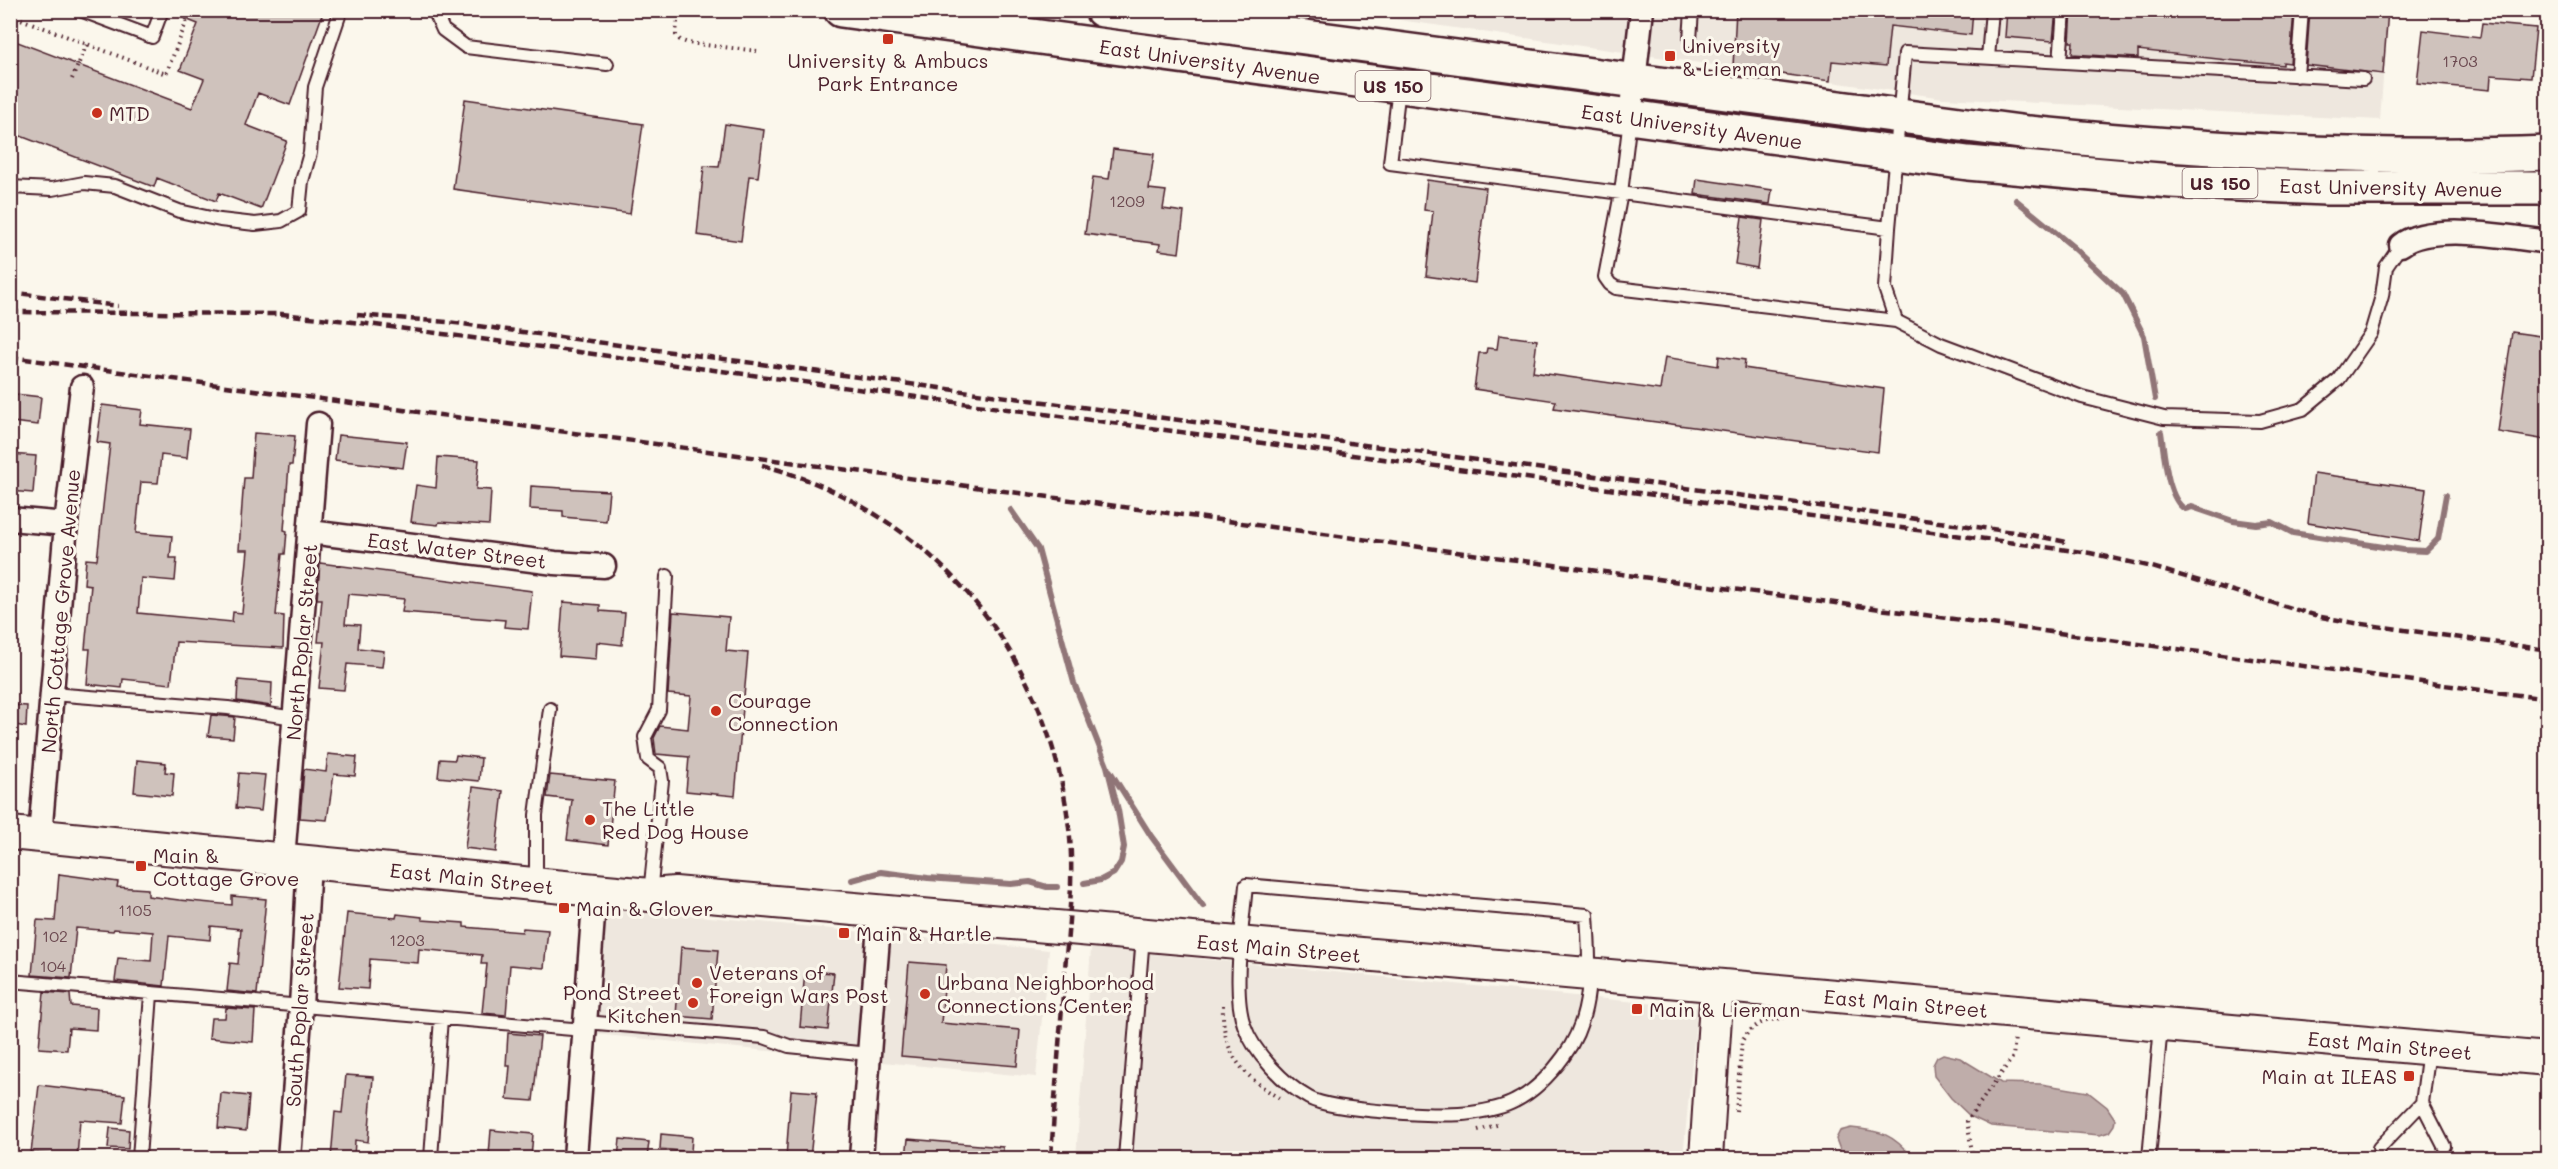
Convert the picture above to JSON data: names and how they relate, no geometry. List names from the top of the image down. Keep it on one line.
{"streets":{"main road":["East University Avenue","US 150","East Main Street"],"street":["East Water Street","North Cottage Grove Avenue","North Poplar Street","South Poplar Street"]},"crossings":[["East Water Street","North Poplar Street"],["North Cottage Grove Avenue","East Main Street"],["North Poplar Street","East Main Street"],["North Poplar Street","South Poplar Street"],["East Main Street","South Poplar Street"]],"places":{"transit":["University & Ambucs Park Entrance","University & Lierman","Main & Cottage Grove","Main & Glover","Main & Hartle","Main & Lierman","Main at ILEAS"],"other":["MTD","Courage Connection","The Little Red Dog House","Veterans of Foreign Wars Post","Urbana Neighborhood Connections Center","Pond Street Kitchen"]},"house_numbers":["1703","1209","1105","102","1203","104"]}
